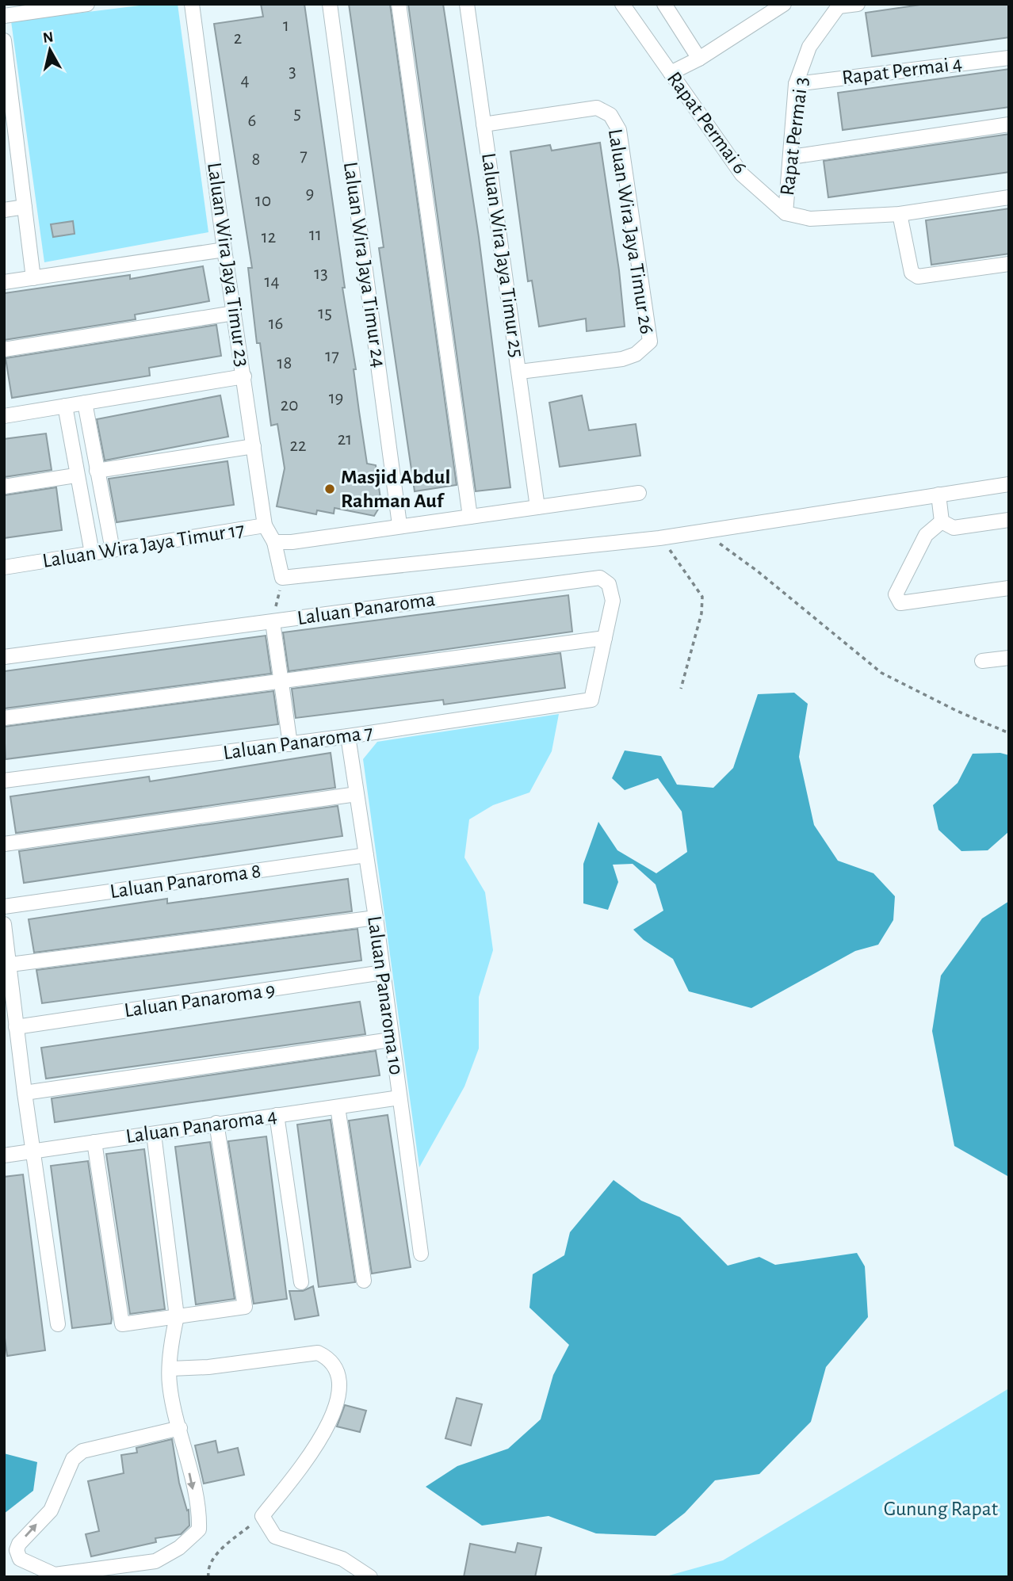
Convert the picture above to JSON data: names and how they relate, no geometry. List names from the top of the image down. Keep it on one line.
{"streets":{"street":["Rapat Permai 4","Rapat Permai 6","Rapat Permai 3","Laluan Wira Jaya Timur 26","Laluan Wira Jaya Timur 25","Laluan Wira Jaya Timur 23","Laluan Wira Jaya Timur 24","Laluan Wira Jaya Timur 17","Laluan Panaroma","Laluan Panaroma 7","Laluan Panaroma 8","Laluan Panaroma 10","Laluan Panaroma 9","Laluan Panaroma 4"]},"crossings":[["Rapat Permai 4","Rapat Permai 3"],["Rapat Permai 6","Rapat Permai 3"],["Laluan Wira Jaya Timur 26","Laluan Wira Jaya Timur 25"],["Laluan Wira Jaya Timur 25","Laluan Wira Jaya Timur 17"],["Laluan Wira Jaya Timur 23","Laluan Wira Jaya Timur 17"],["Laluan Wira Jaya Timur 24","Laluan Wira Jaya Timur 17"],["Laluan Panaroma","Laluan Panaroma 7"],["Laluan Panaroma 7","Laluan Panaroma 10"],["Laluan Panaroma 8","Laluan Panaroma 10"],["Laluan Panaroma 10","Laluan Panaroma 9"],["Laluan Panaroma 10","Laluan Panaroma 4"]],"parks":["Gunung Rapat"],"places":["Masjid Abdul Rahman Auf"],"house_numbers":["1","2","3","4","5","6","7","8","9","10","11","12","13","14","15","16","17","18","19","20","21","22"],"north":"top"}
